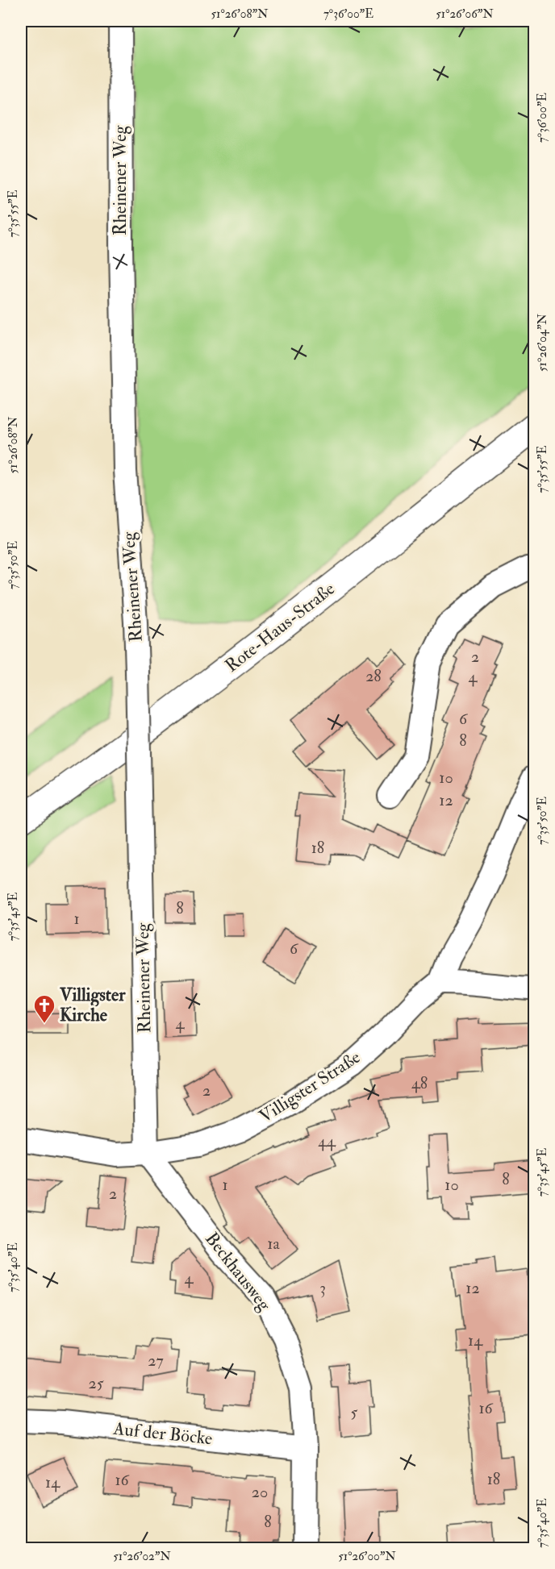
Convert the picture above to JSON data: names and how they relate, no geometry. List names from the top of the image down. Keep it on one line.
{"streets":{"main road":["Rote-Haus-Straße"],"street":["Rheinener Weg","Villigster Straße","Beckhausweg","Auf der Böcke"]},"crossings":[["Rheinener Weg","Villigster Straße"],["Rheinener Weg","Beckhausweg"],["Villigster Straße","Beckhausweg"],["Beckhausweg","Auf der Böcke"]],"places":{"church":["Villigster Kirche"]},"house_numbers":["2","28","4","6","8","10","12","18","8","1","6","4","48","2","44","8","1","10","2","1a","4","3","12","14","27","25","16","5","18","16","14","20","8"],"coordinates":["51°26'08\"N","7°36'00\"E","51°26'06\"N","7°35'55\"E","51°26'04\"N","7°35'50\"E","7°35'45\"E","7°35'40\"E","51°26'02\"N","51°26'00\"N"]}
